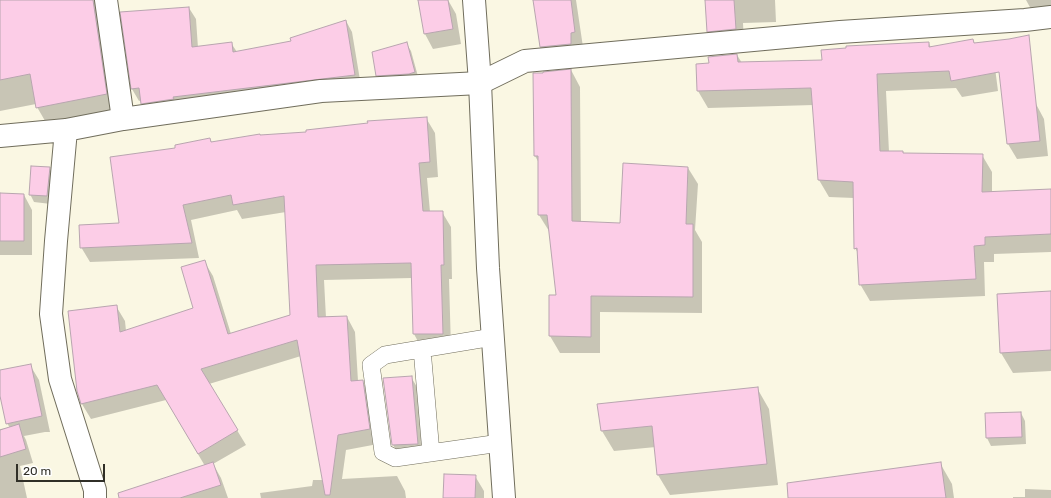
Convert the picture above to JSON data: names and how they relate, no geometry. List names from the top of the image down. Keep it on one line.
{"scale_bar":"20 m"}
